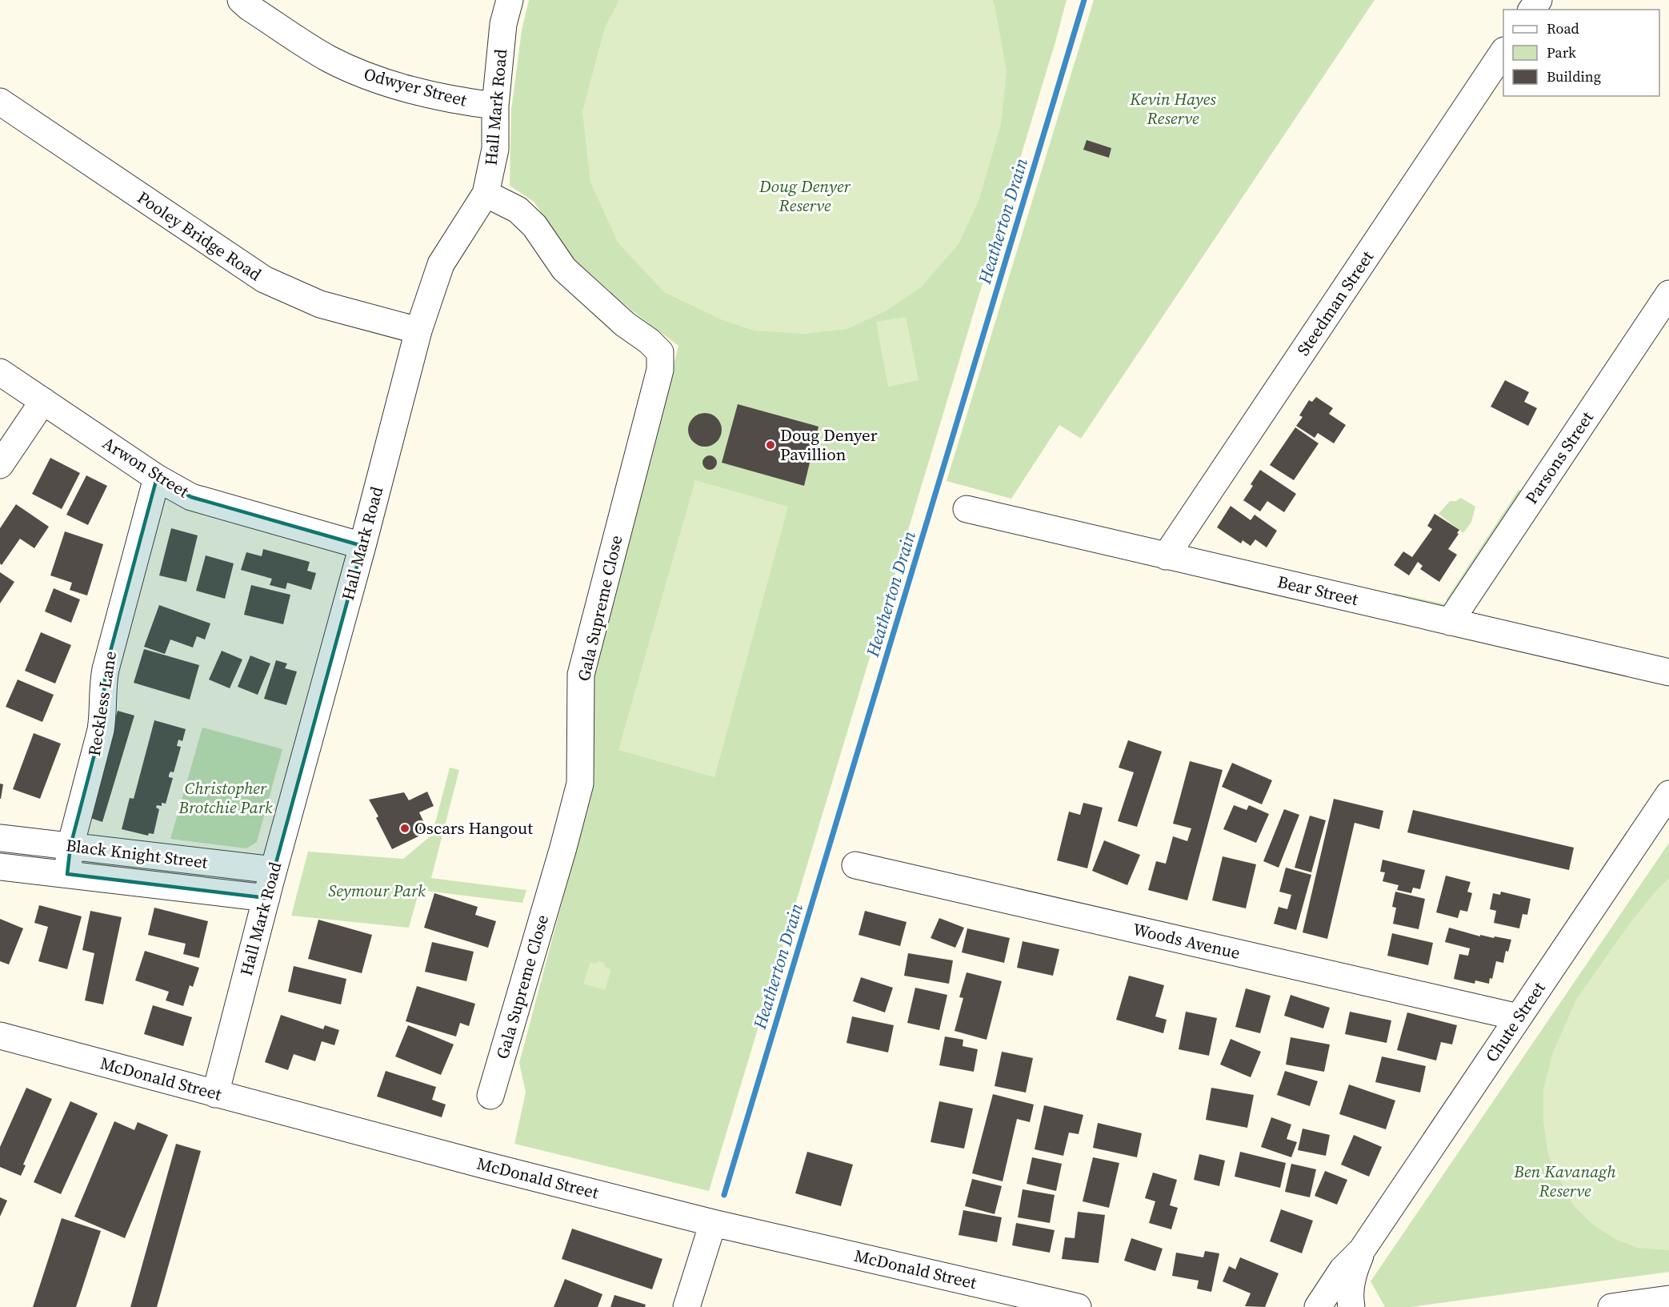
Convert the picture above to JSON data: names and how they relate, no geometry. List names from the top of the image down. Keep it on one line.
{"streets":{"street":["Odwyer Street","Hall Mark Road","Pooley Bridge Road","Steedman Street","Parsons Street","Arwon Street","Bear Street","Gala Supreme Close","Reckless Lane","Black Knight Street","Woods Avenue","Chute Street","McDonald Street"]},"crossings":[["Odwyer Street","Hall Mark Road"],["Hall Mark Road","Pooley Bridge Road"],["Hall Mark Road","Arwon Street"],["Hall Mark Road","Gala Supreme Close"],["Hall Mark Road","Black Knight Street"],["Hall Mark Road","McDonald Street"],["Steedman Street","Bear Street"],["Parsons Street","Bear Street"],["Arwon Street","Reckless Lane"],["Reckless Lane","Black Knight Street"],["Woods Avenue","Chute Street"]],"water":["Heatherton Drain"],"parks":["Kevin Hayes Reserve","Doug Denyer Reserve","Christopher Brotchie Park","Seymour Park","Ben Kavanagh Reserve"],"places":["Doug Denyer Pavillion","Oscars Hangout"],"legend":["Road","Park","Building"]}
